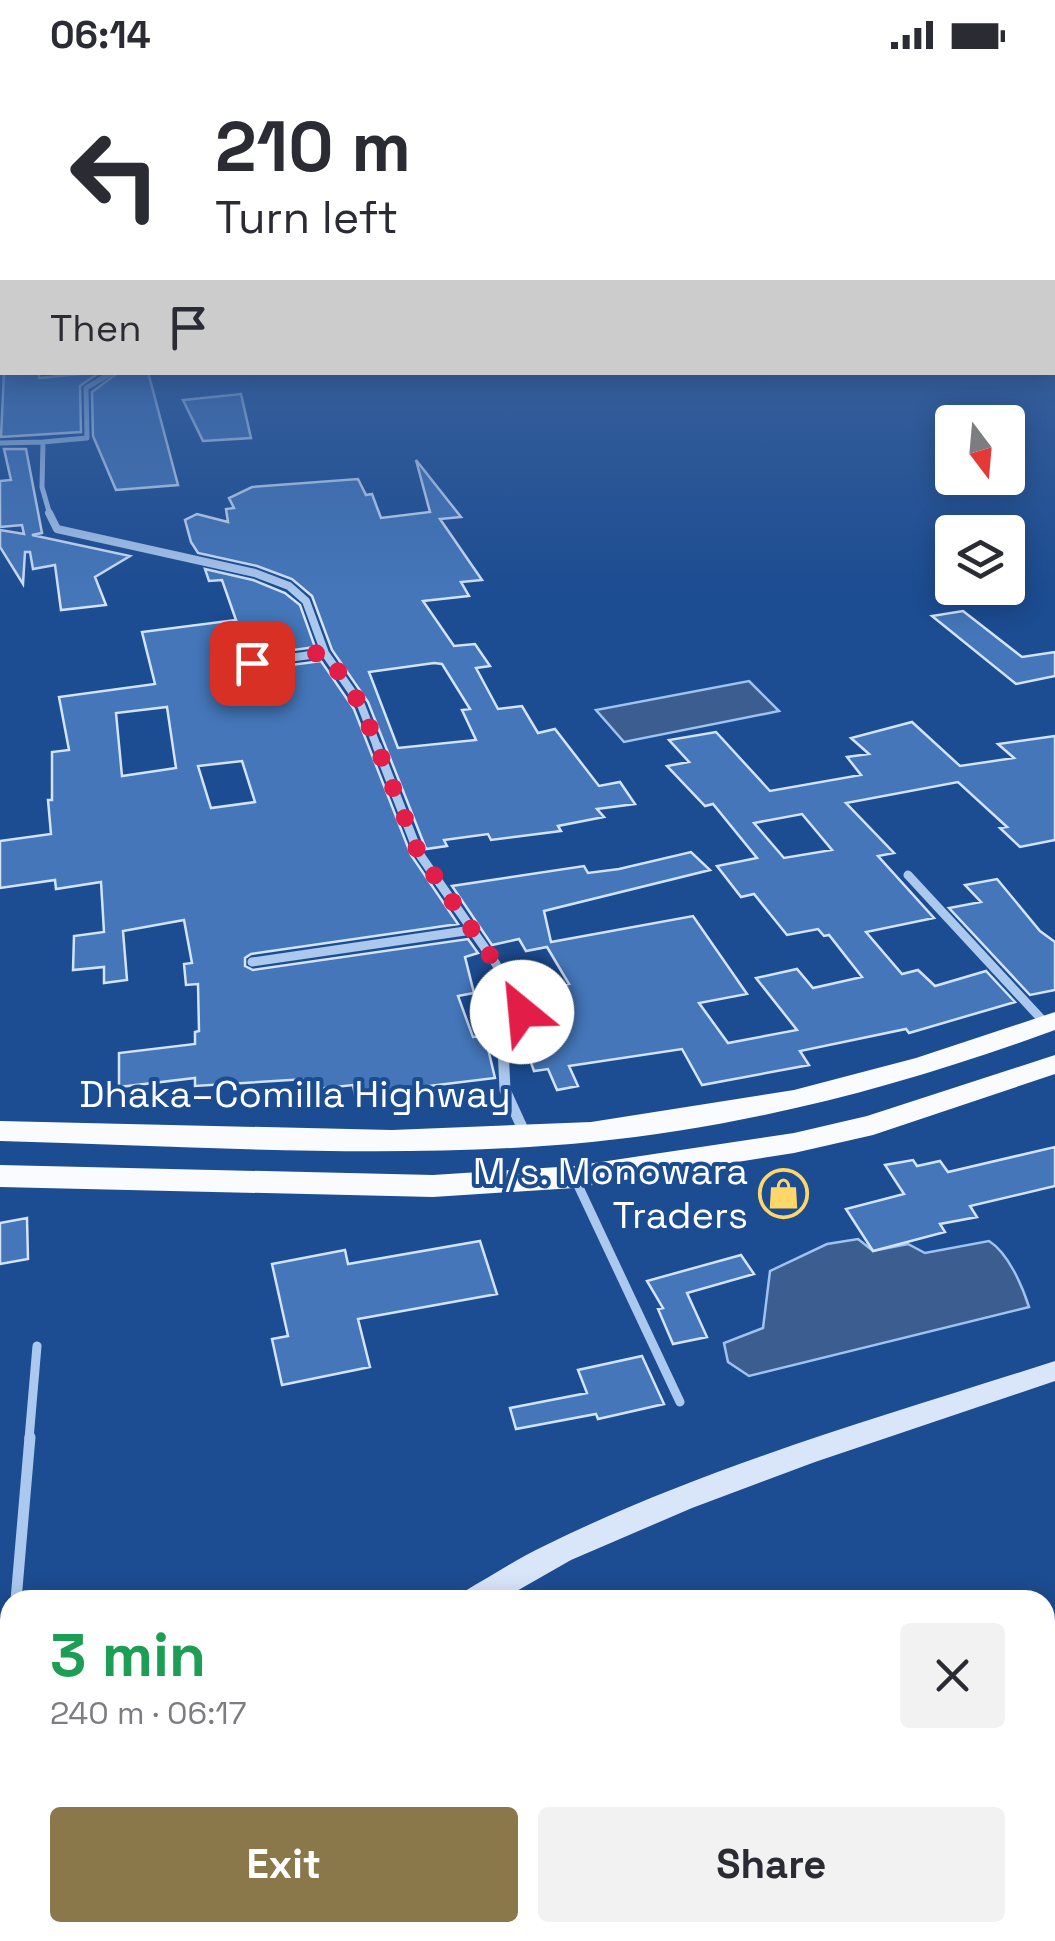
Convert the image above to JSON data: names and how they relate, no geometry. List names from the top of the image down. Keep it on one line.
{"streets":{"highway":["Dhaka–Comilla Highway"]},"places":{"shop":["M/s. Monowara Traders"]},"north":"bottom","page":{"status":"06:14","turn":["210 m","Turn left"],"then":"Then","heading":["3 min","240 m · 06:17"],"buttons":["Exit","Share"]}}
